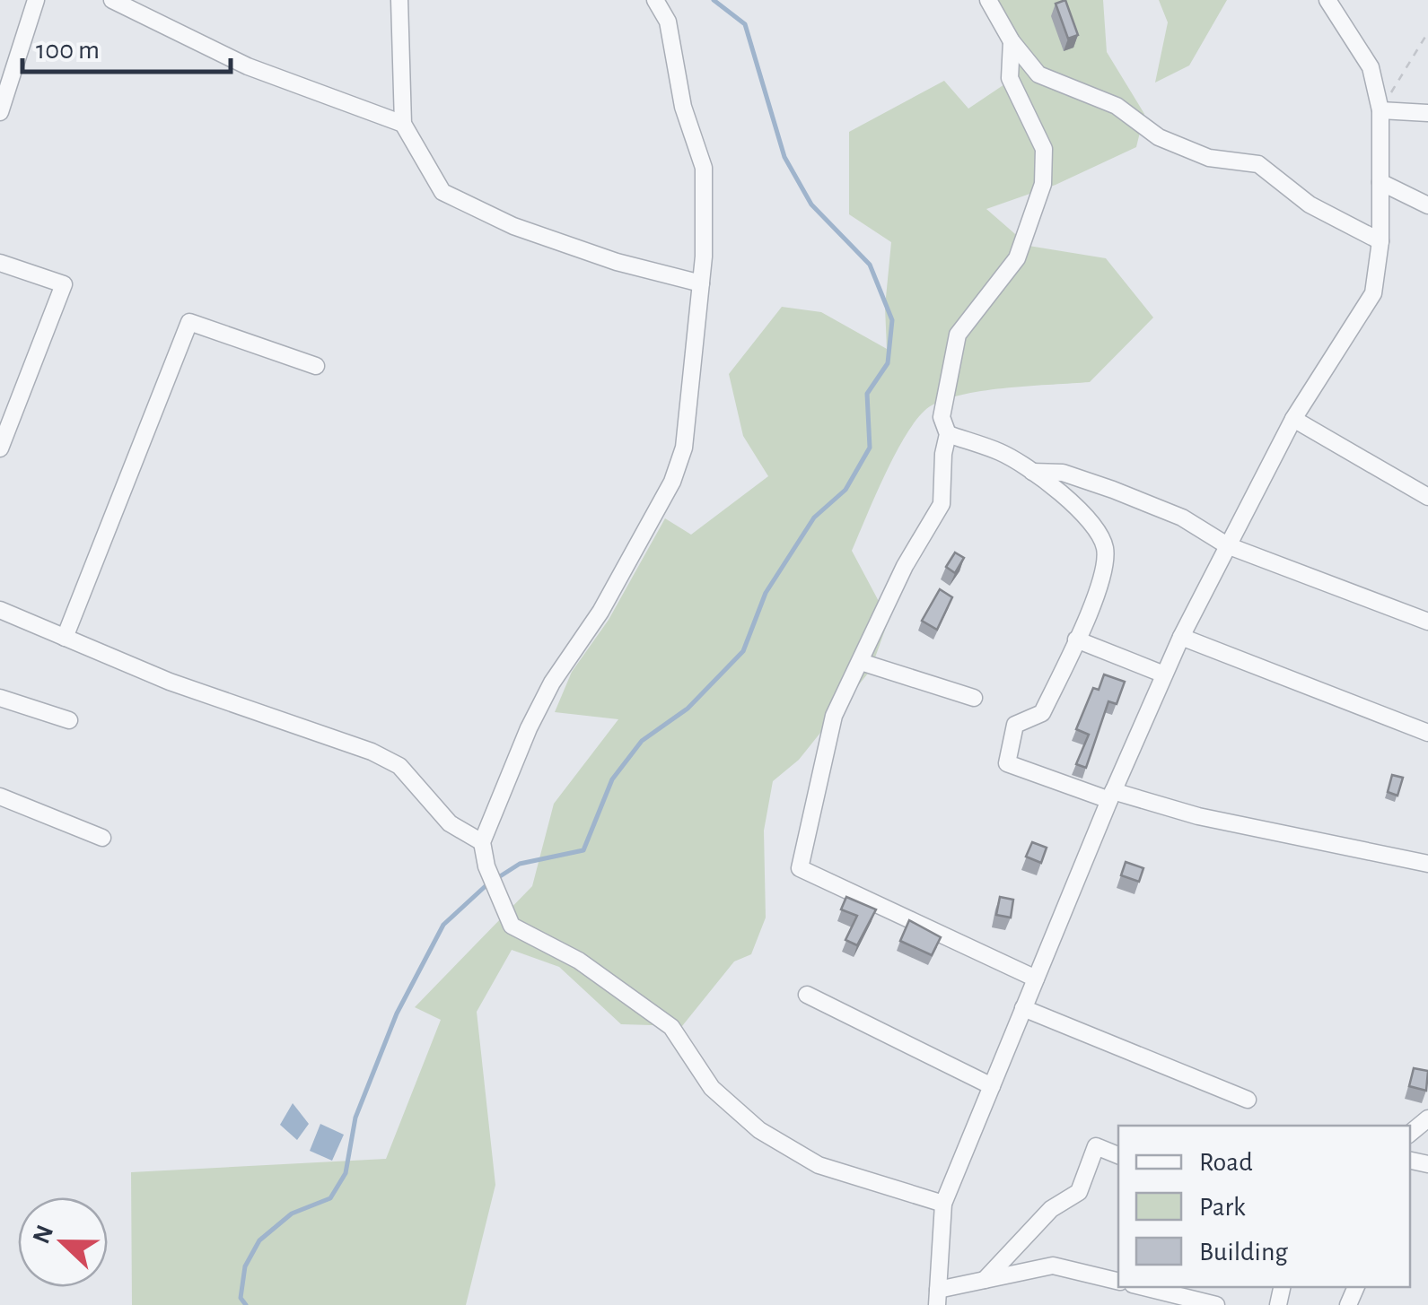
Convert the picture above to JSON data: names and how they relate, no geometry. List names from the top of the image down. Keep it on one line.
{"legend":["Road","Park","Building"],"scale_bar":"100 m","north":"left"}
